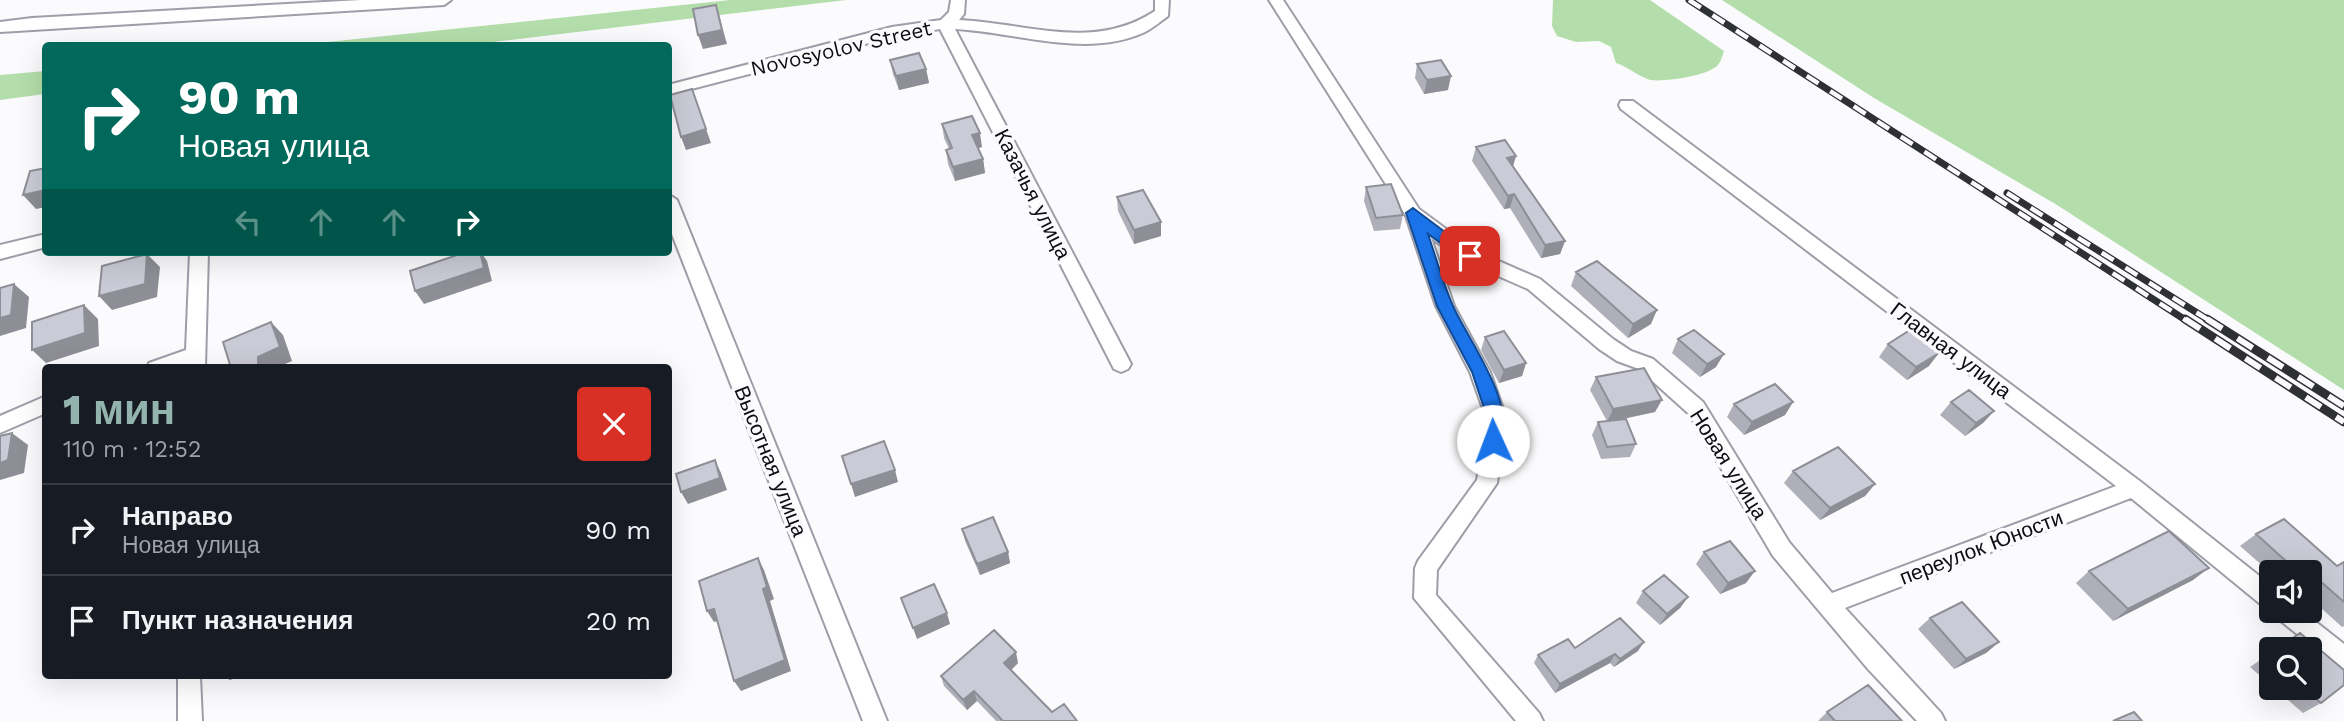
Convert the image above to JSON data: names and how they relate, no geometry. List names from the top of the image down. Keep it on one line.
{"streets":{"street":["Novosyolov Street","Казачья улица","Главная улица","Высотная улица","Новая улица","переулок Юности"]},"crossings":[["Novosyolov Street","Казачья улица"],["Главная улица","переулок Юности"],["Новая улица","переулок Юности"]],"page":{"turn":["90 m","Новая улица"],"heading":["1 мин","110 m · 12:52"],"list":[{"name":"Направо","note":"Новая улица","value":"90 m"},{"name":"Пункт назначения","value":"20 m"}]}}
